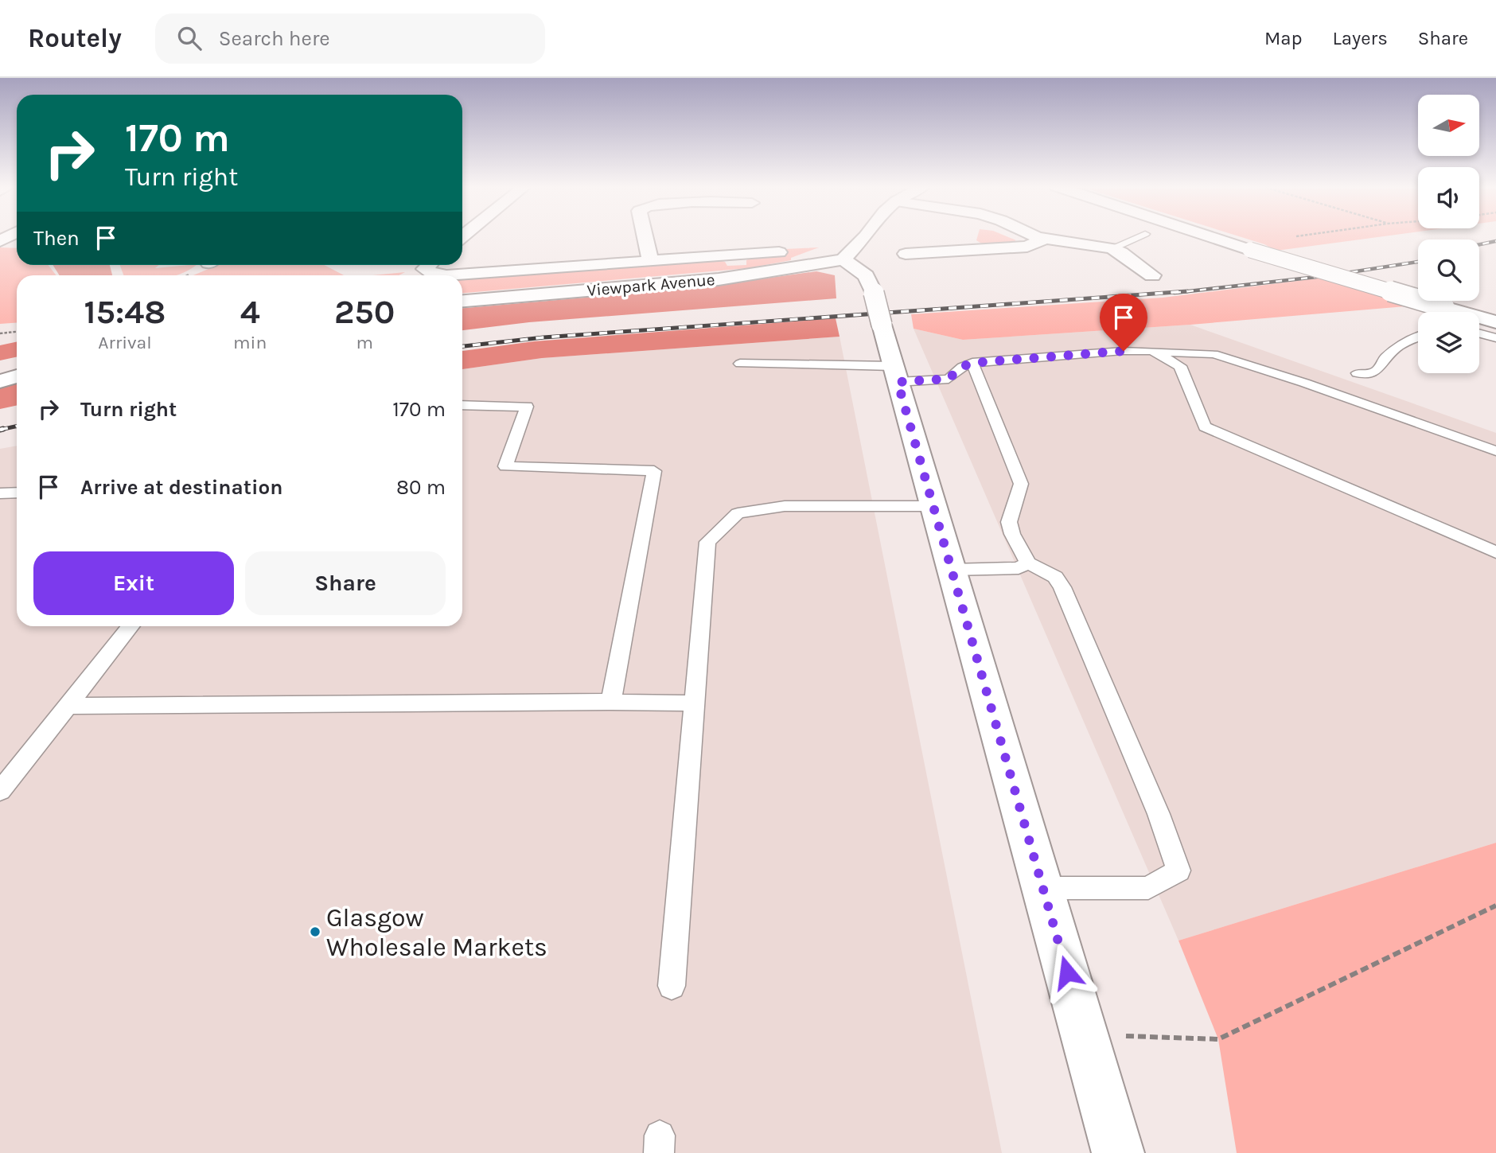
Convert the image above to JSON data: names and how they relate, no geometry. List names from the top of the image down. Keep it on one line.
{"streets":{"street":["Viewpark Avenue"]},"places":["Glasgow Wholesale Markets"],"north":"right","page":{"header":"Routely","search":"Search here","nav":["Map","Layers","Share"],"turn":["170 m","Turn right"],"then":"Then","eta":["15:48","Arrival","4","min","250","m"],"list":[{"name":"Turn right","value":"170 m"},{"name":"Arrive at destination","value":"80 m"}],"buttons":["Exit","Share"]}}
